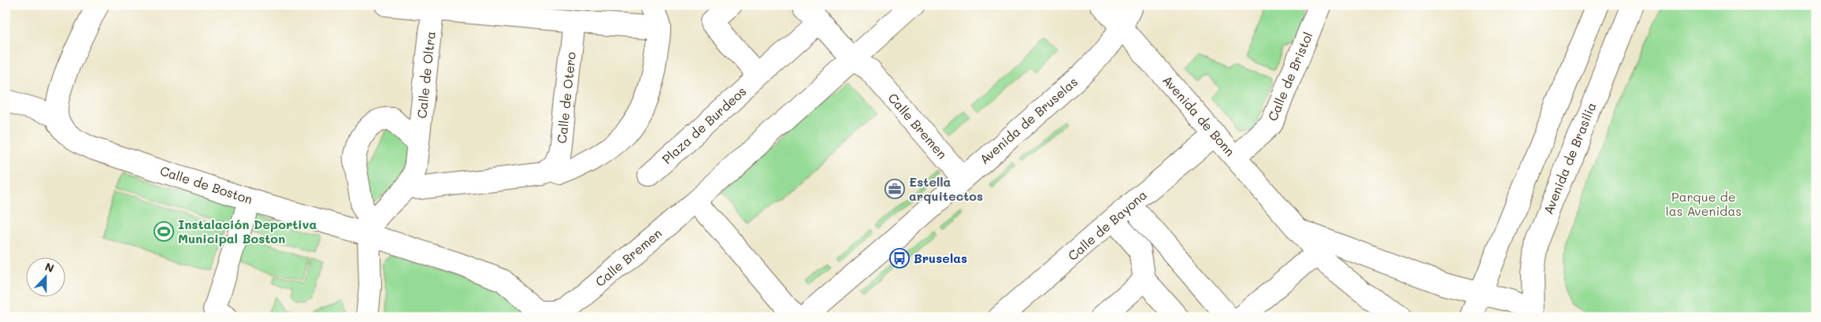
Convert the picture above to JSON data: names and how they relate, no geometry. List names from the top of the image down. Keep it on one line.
{"streets":{"street":["Calle de Oltra","Calle de Bristol","Calle de Otero","Avenida de Bonn","Avenida de Bruselas","Plaza de Burdeos","Calle Bremen","Avenida de Brasilia","Calle de Boston","Calle de Bayona"]},"crossings":[["Calle de Bristol","Avenida de Bonn"],["Avenida de Bonn","Avenida de Bruselas"],["Avenida de Bonn","Avenida de Brasilia"],["Avenida de Bonn","Calle de Bayona"],["Avenida de Bruselas","Calle Bremen"],["Plaza de Burdeos","Calle Bremen"],["Calle Bremen","Calle de Boston"]],"parks":["Parque de las Avenidas"],"places":{"office":["Estella arquitectos"],"sports":["Instalación Deportiva Municipal Boston"],"bus stop":["Bruselas"]},"north":"top"}
